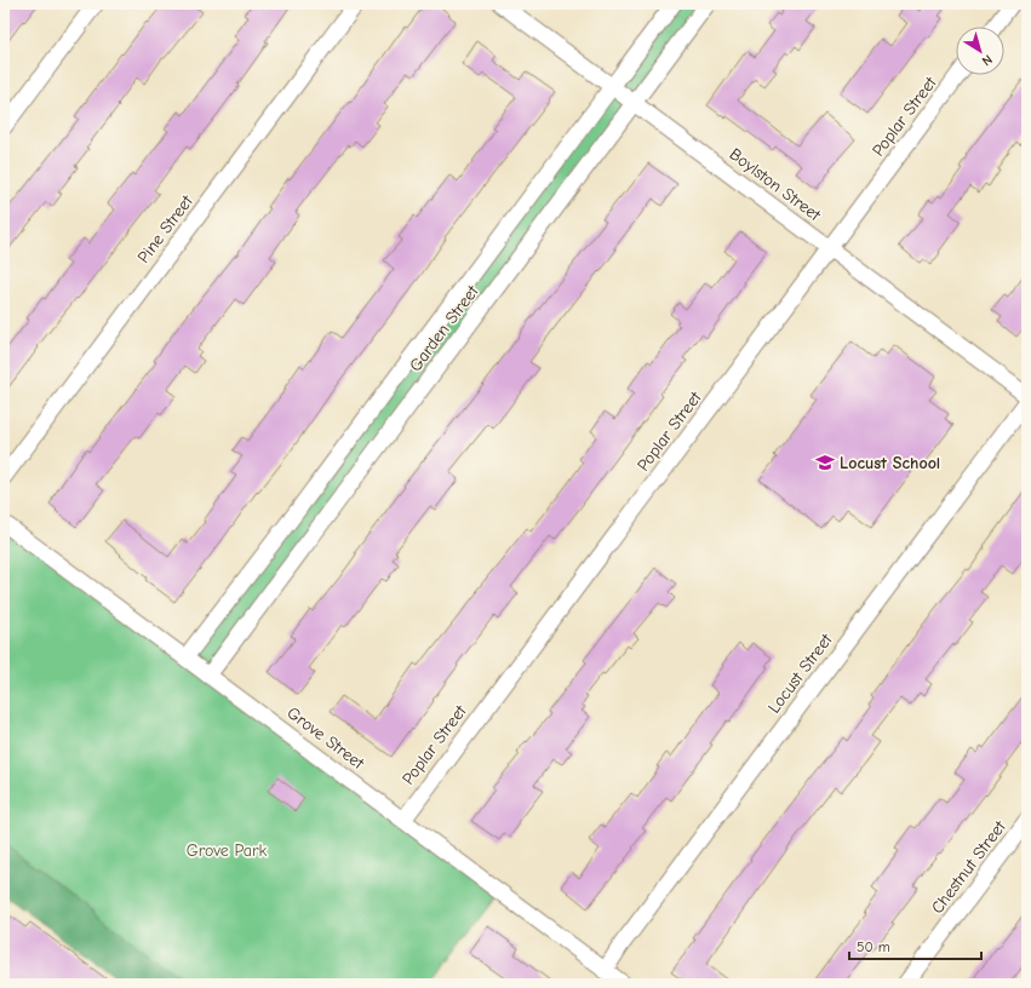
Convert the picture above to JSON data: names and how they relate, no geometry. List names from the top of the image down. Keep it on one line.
{"streets":{"street":["Poplar Street","Boylston Street","Pine Street","Garden Street","Locust Street","Grove Street","Chestnut Street"]},"crossings":[["Poplar Street","Boylston Street"],["Poplar Street","Grove Street"],["Boylston Street","Garden Street"],["Garden Street","Grove Street"],["Locust Street","Grove Street"]],"parks":["Grove Park"],"places":{"school or university":["Locust School"]},"scale_bar":"50 m","north":"bottom right"}
